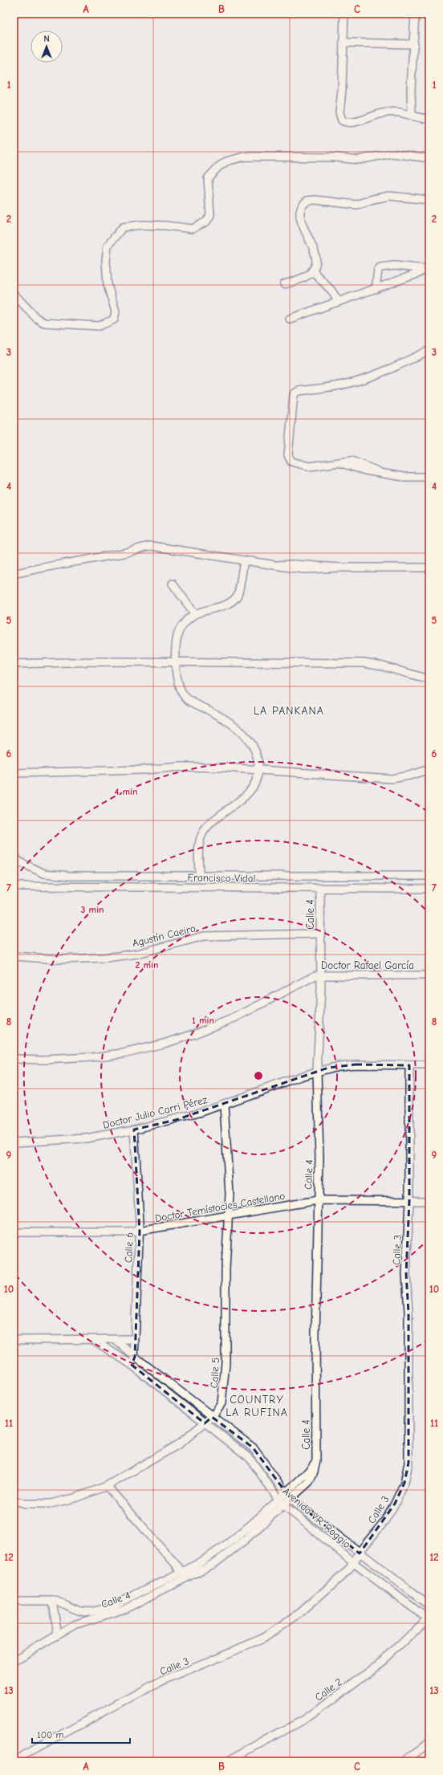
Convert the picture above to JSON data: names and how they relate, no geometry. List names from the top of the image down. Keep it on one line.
{"streets":{"street":["Francisco Vidal","Calle 4","Agustín Caeiro","Doctor Rafael García","Doctor Julio Carri Pérez","Doctor Temístocles Castellano","Calle 6","Calle 3","Calle 5","Avenida V.R. Roggio","Calle 2"]},"crossings":[["Francisco Vidal","Calle 4"],["Calle 4","Agustín Caeiro"],["Calle 4","Doctor Rafael García"],["Calle 4","Doctor Julio Carri Pérez"],["Calle 4","Doctor Temístocles Castellano"],["Calle 4","Avenida V.R. Roggio"],["Doctor Julio Carri Pérez","Calle 6"],["Doctor Julio Carri Pérez","Calle 3"],["Doctor Julio Carri Pérez","Calle 5"],["Doctor Temístocles Castellano","Calle 6"],["Doctor Temístocles Castellano","Calle 3"],["Doctor Temístocles Castellano","Calle 5"],["Calle 6","Avenida V.R. Roggio"],["Calle 3","Avenida V.R. Roggio"],["Calle 5","Avenida V.R. Roggio"],["Avenida V.R. Roggio","Calle 2"]],"districts":["LA PANKANA","COUNTRY LA RUFINA"],"scale_bar":"100 m","north":"top","grid":{"columns":["A","B","C"],"rows":["1","2","3","4","5","6","7","8","9","10","11","12","13"]},"rings":["4 min","3 min","2 min","1 min"]}
